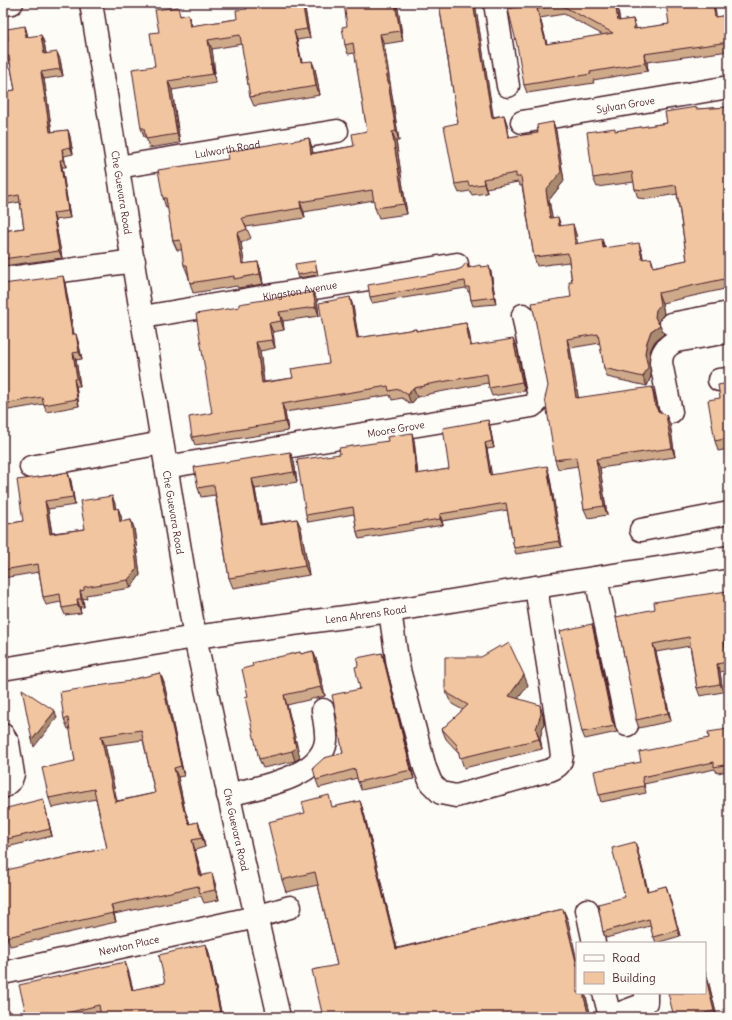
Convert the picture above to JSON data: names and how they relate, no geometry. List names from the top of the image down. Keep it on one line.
{"streets":{"street":["Sylvan Grove","Lulworth Road","Che Guevara Road","Kingston Avenue","Moore Grove","Lena Ahrens Road","Newton Place"]},"crossings":[["Lulworth Road","Che Guevara Road"],["Che Guevara Road","Kingston Avenue"],["Che Guevara Road","Moore Grove"],["Che Guevara Road","Lena Ahrens Road"],["Che Guevara Road","Newton Place"]],"legend":["Road","Building"]}
